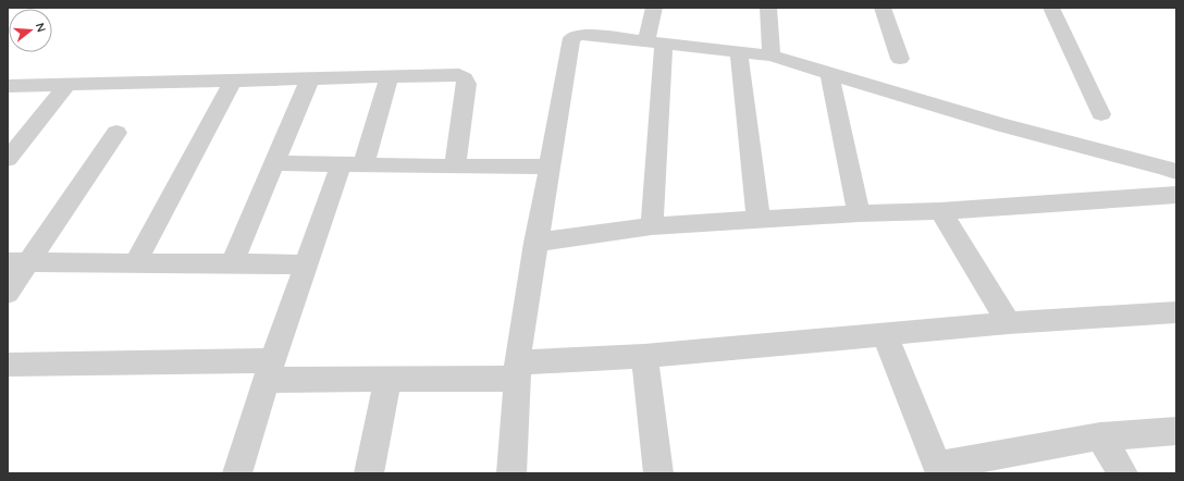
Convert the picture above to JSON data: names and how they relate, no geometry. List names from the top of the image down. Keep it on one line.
{"north":"right"}
